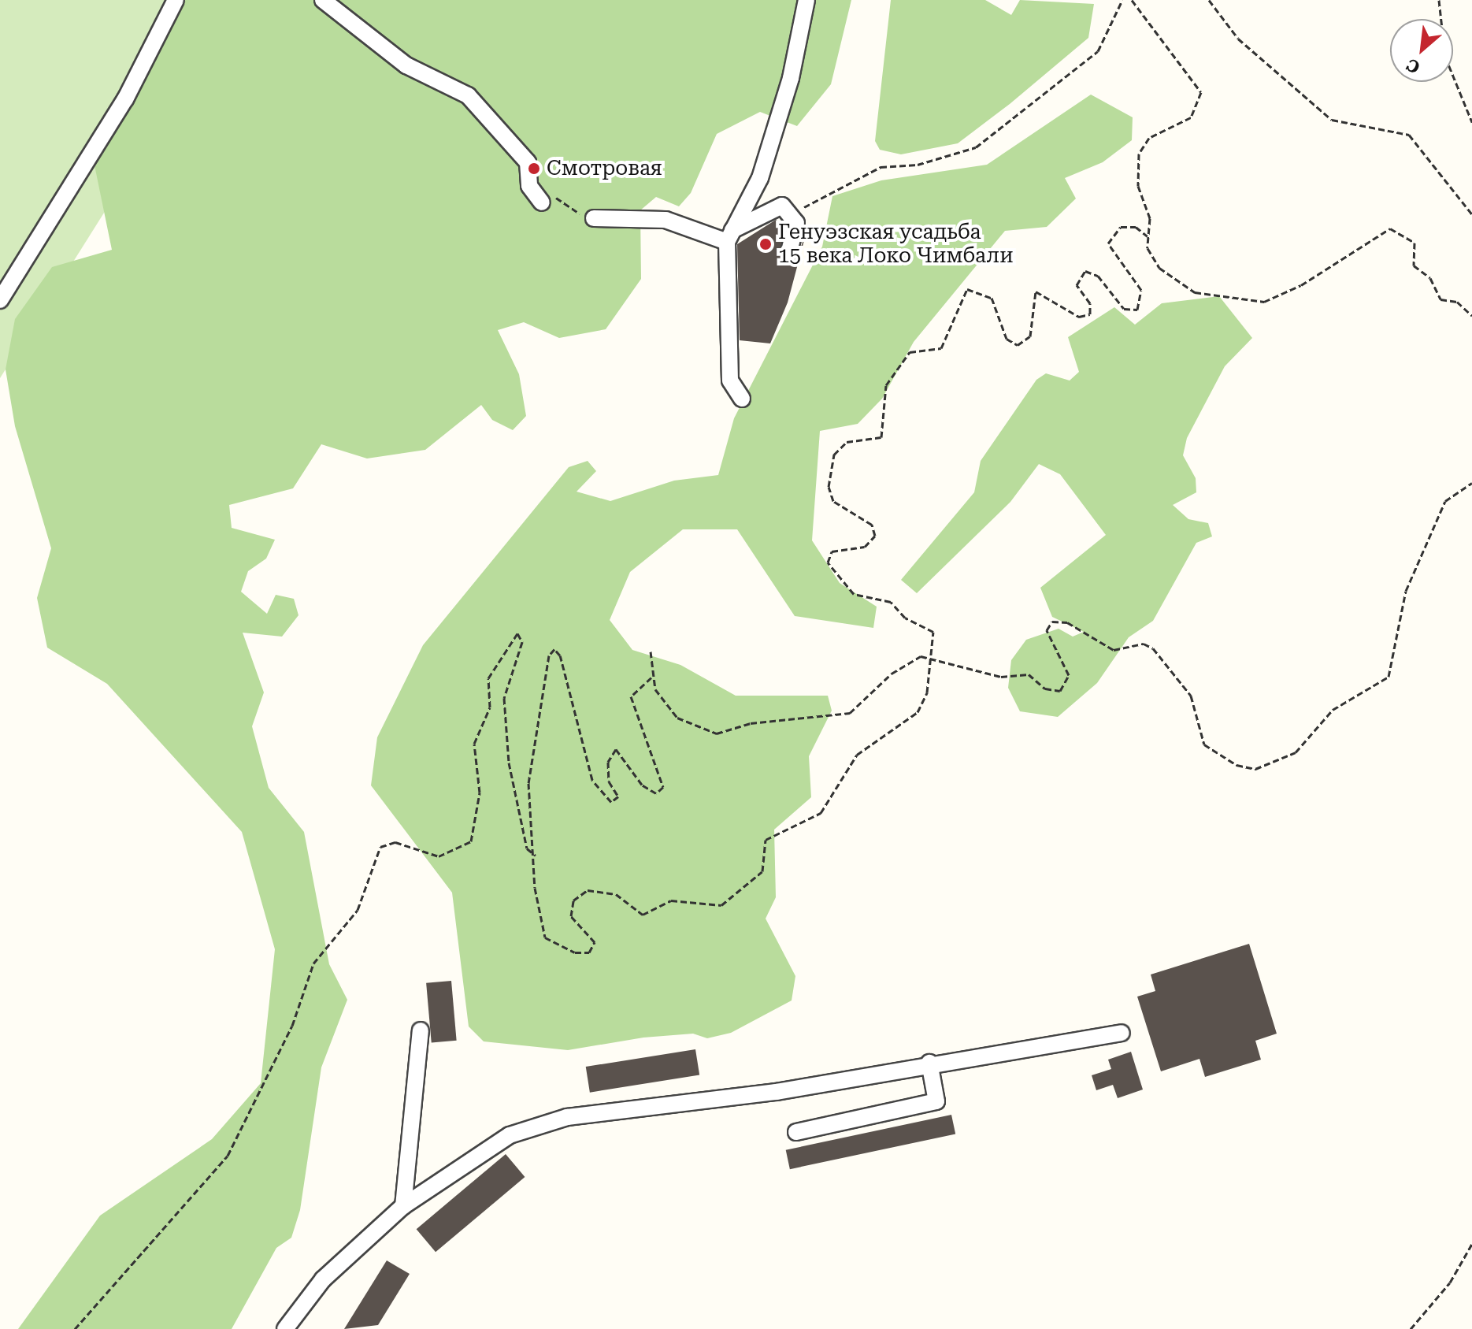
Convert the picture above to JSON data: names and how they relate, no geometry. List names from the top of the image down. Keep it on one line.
{"places":["Смотровая","Генуэзская усадьба 15 века Локо Чимбали"],"north":"bottom left"}
